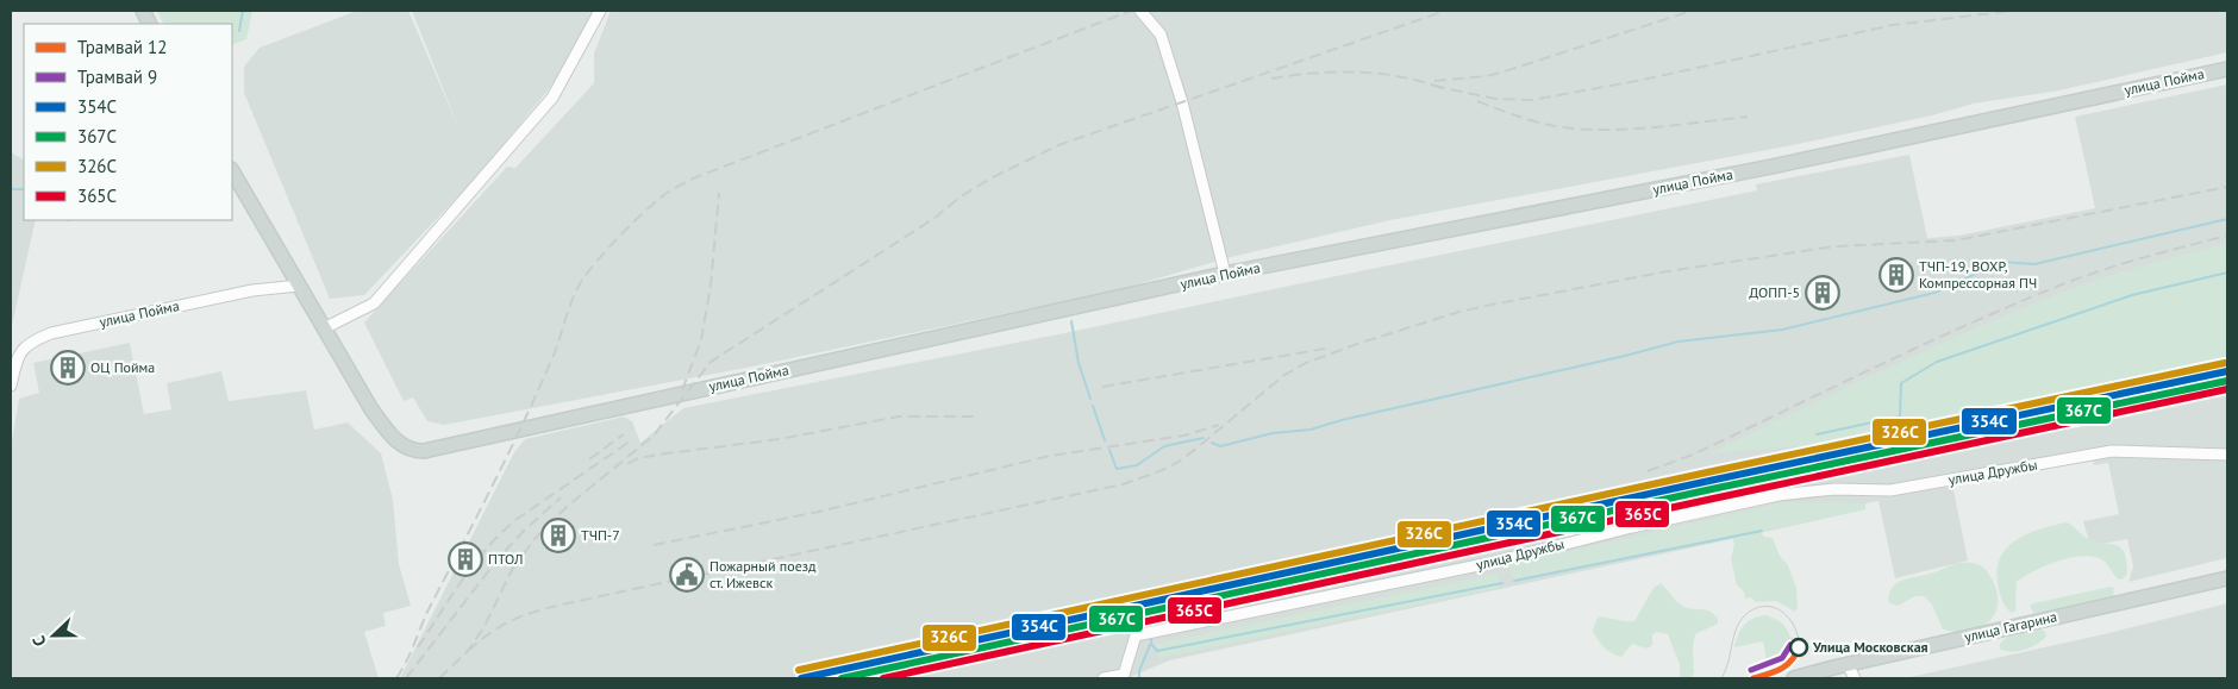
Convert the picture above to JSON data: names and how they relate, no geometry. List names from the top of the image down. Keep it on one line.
{"streets":{"main road":["улица Пойма","улица Гагарина"],"street":["улица Дружбы"]},"places":{"building":["ТЧП-19, ВОХР, Компрессорная ПЧ","ДОПП-5","ОЦ Пойма","ТЧП-7","ПТОЛ"],"public building":["Пожарный поезд ст. Ижевск"],"other":["Улица Московская"]},"lines":["transit line 326С","transit line 354С","transit line 367С","transit line 365С","tram line 9","tram line 12"],"legend":["Трамвай 12","Трамвай 9","354С","367С","326С","365С"],"north":"left"}
